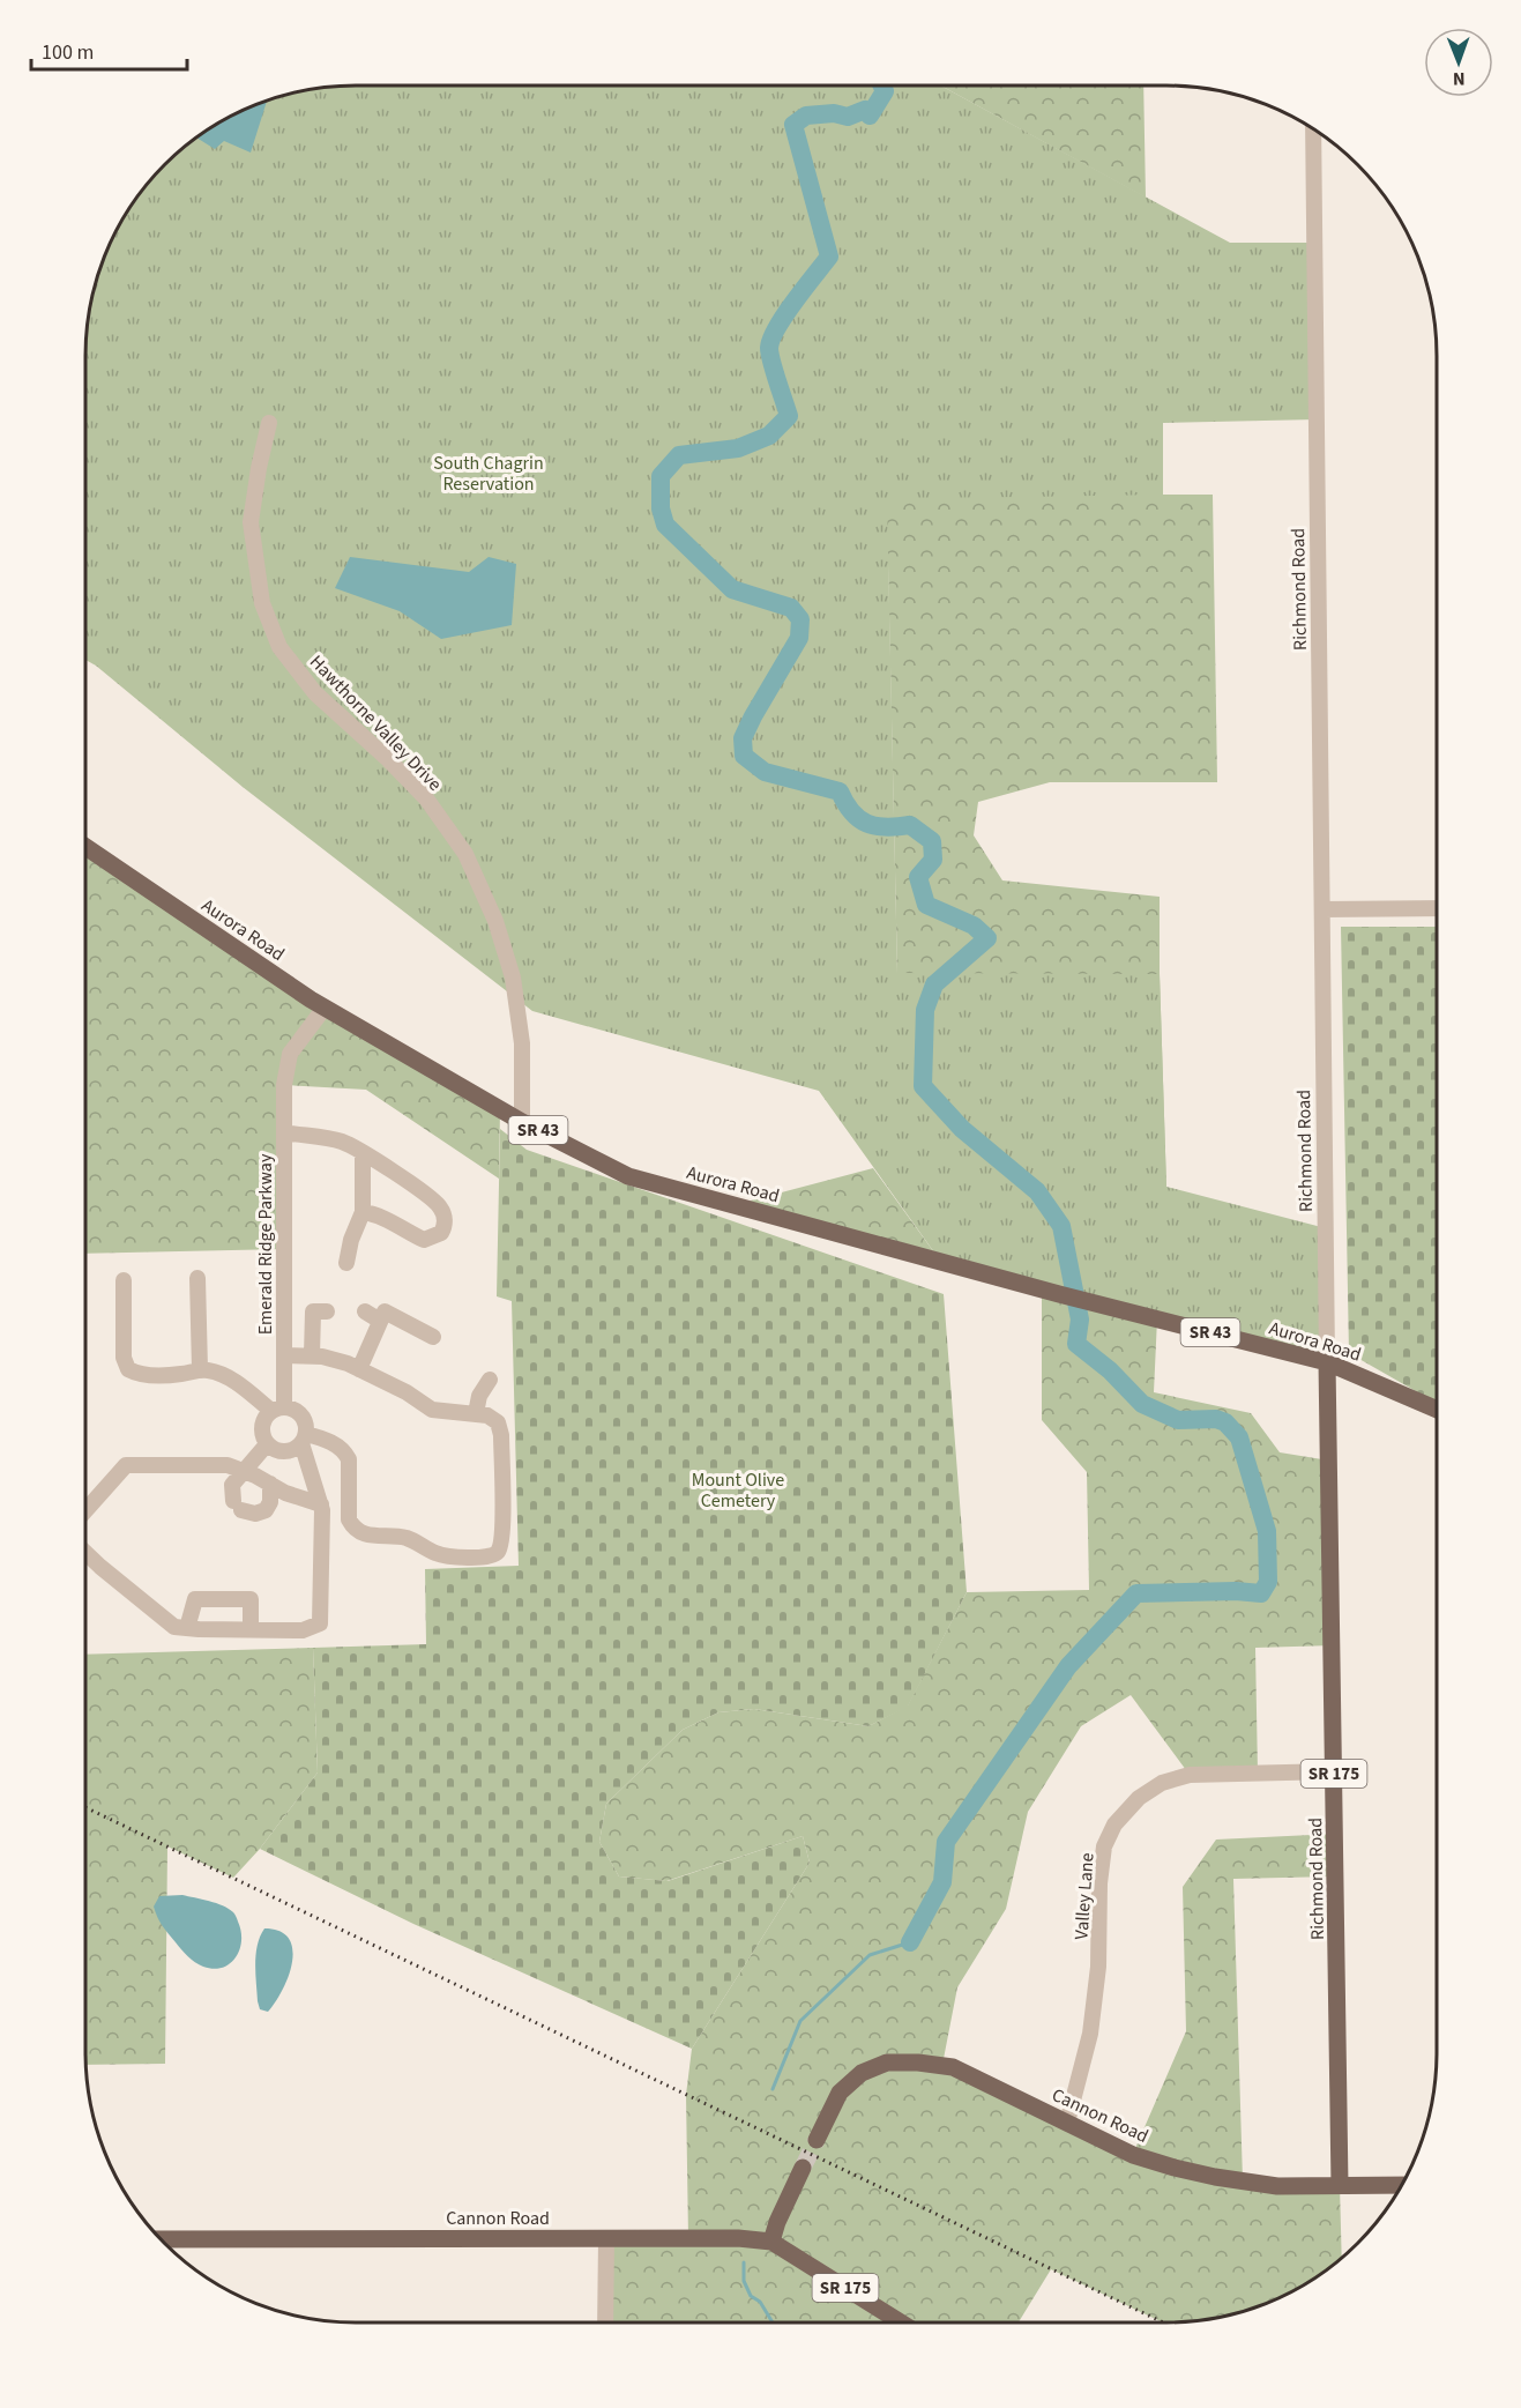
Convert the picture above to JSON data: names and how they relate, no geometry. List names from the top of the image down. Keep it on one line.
{"streets":{"main road":["Richmond Road","Aurora Road","SR 43","SR 175","Cannon Road"],"street":["Hawthorne Valley Drive","Emerald Ridge Parkway","Valley Lane"]},"crossings":[["Richmond Road","Aurora Road"],["Richmond Road","Valley Lane"],["Richmond Road","Cannon Road"],["Hawthorne Valley Drive","Aurora Road"],["Aurora Road","Emerald Ridge Parkway"],["SR 175","Cannon Road"],["Valley Lane","Cannon Road"]],"parks":["South Chagrin Reservation","Mount Olive Cemetery"],"scale_bar":"100 m","north":"bottom"}
